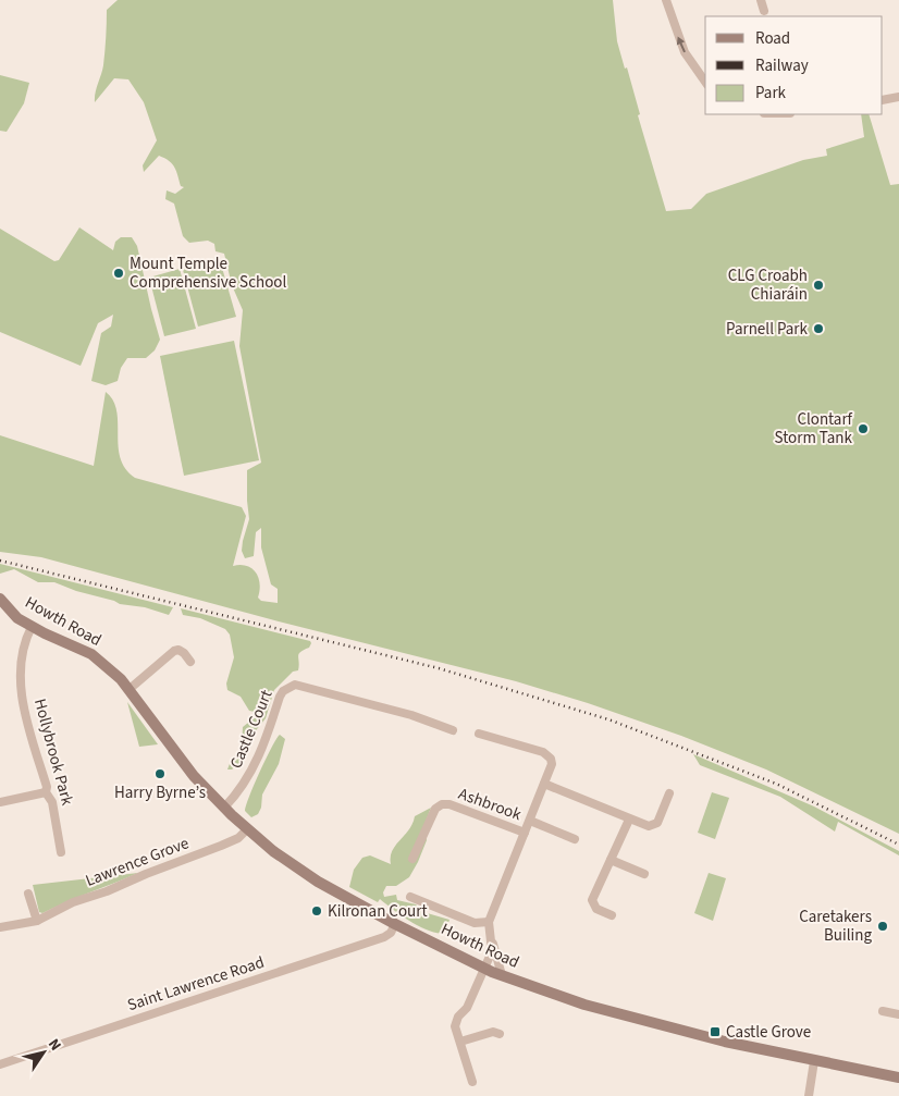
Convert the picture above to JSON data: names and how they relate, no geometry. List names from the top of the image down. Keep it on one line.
{"streets":{"main road":["Howth Road"],"street":["Castle Court","Hollybrook Park","Ashbrook","Lawrence Grove","Saint Lawrence Road"]},"crossings":[["Howth Road","Castle Court"],["Howth Road","Hollybrook Park"],["Howth Road","Lawrence Grove"],["Howth Road","Saint Lawrence Road"]],"places":{"other":["Mount Temple Comprehensive School","CLG Croabh Chiaráin","Parnell Park","Clontarf Storm Tank","Harry Byrne’s","Kilronan Court","Caretakers Builing"],"transit":["Castle Grove"]},"legend":["Road","Railway","Park"],"north":"top right"}
